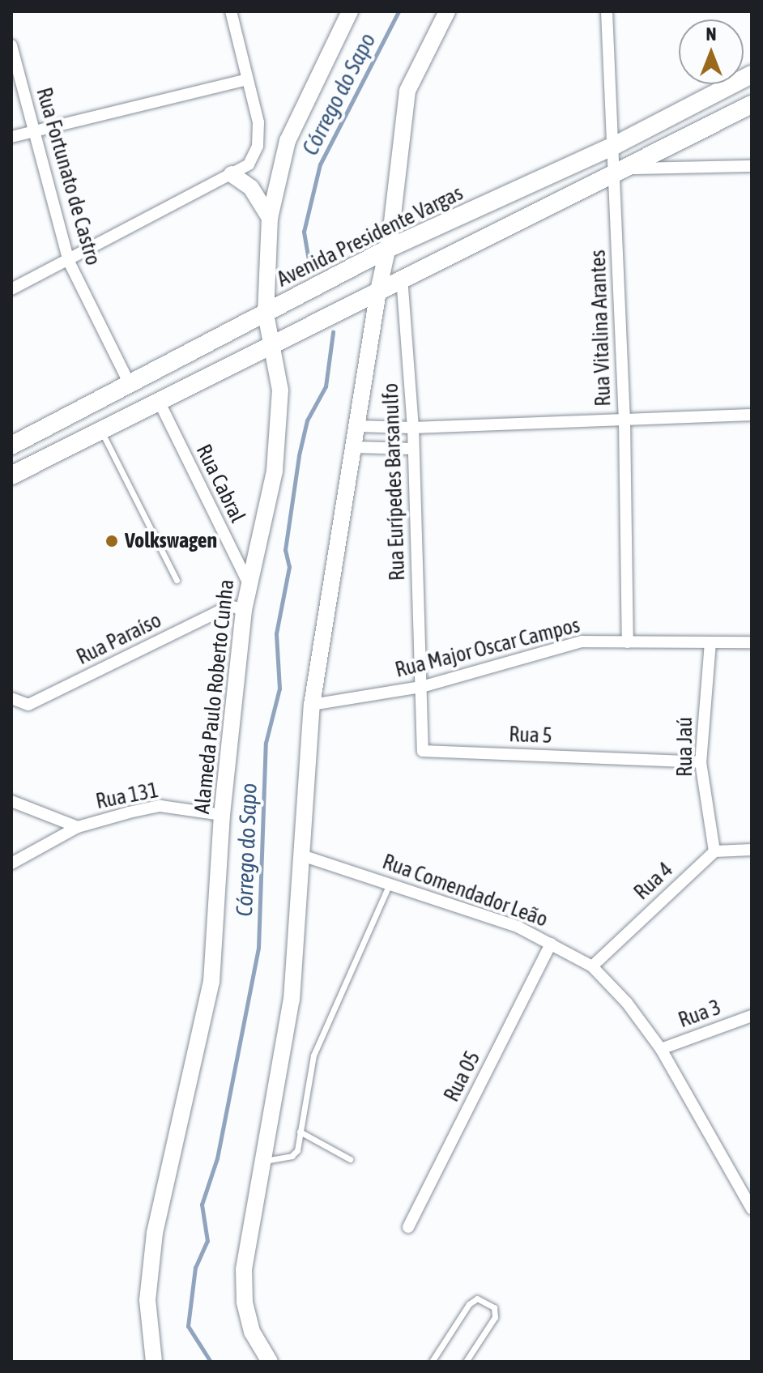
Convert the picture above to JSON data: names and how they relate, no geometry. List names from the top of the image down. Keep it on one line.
{"streets":{"main road":["Avenida Presidente Vargas"],"street":["Rua Fortunato de Castro","Rua Vitalina Arantes","Rua Eurípedes Barsanulfo","Rua Cabral","Rua Paraíso","Rua Major Oscar Campos","Alameda Paulo Roberto Cunha","Rua 5","Rua Jaú","Rua 131","Rua 4","Rua Comendador Leão","Rua 3","Rua 05"]},"crossings":[["Rua Fortunato de Castro","Avenida Presidente Vargas"],["Avenida Presidente Vargas","Rua Vitalina Arantes"],["Avenida Presidente Vargas","Alameda Paulo Roberto Cunha"],["Rua Vitalina Arantes","Rua Major Oscar Campos"],["Rua Eurípedes Barsanulfo","Rua Major Oscar Campos"],["Rua Eurípedes Barsanulfo","Rua 5"],["Rua Cabral","Alameda Paulo Roberto Cunha"],["Rua Paraíso","Alameda Paulo Roberto Cunha"],["Rua Major Oscar Campos","Rua 5"],["Rua Major Oscar Campos","Rua Jaú"],["Alameda Paulo Roberto Cunha","Rua 131"],["Rua 5","Rua Jaú"],["Rua Jaú","Rua 4"],["Rua 4","Rua Comendador Leão"],["Rua Comendador Leão","Rua 3"],["Rua Comendador Leão","Rua 05"]],"water":["Córrego do Sapo"],"places":["Volkswagen"],"north":"top"}
